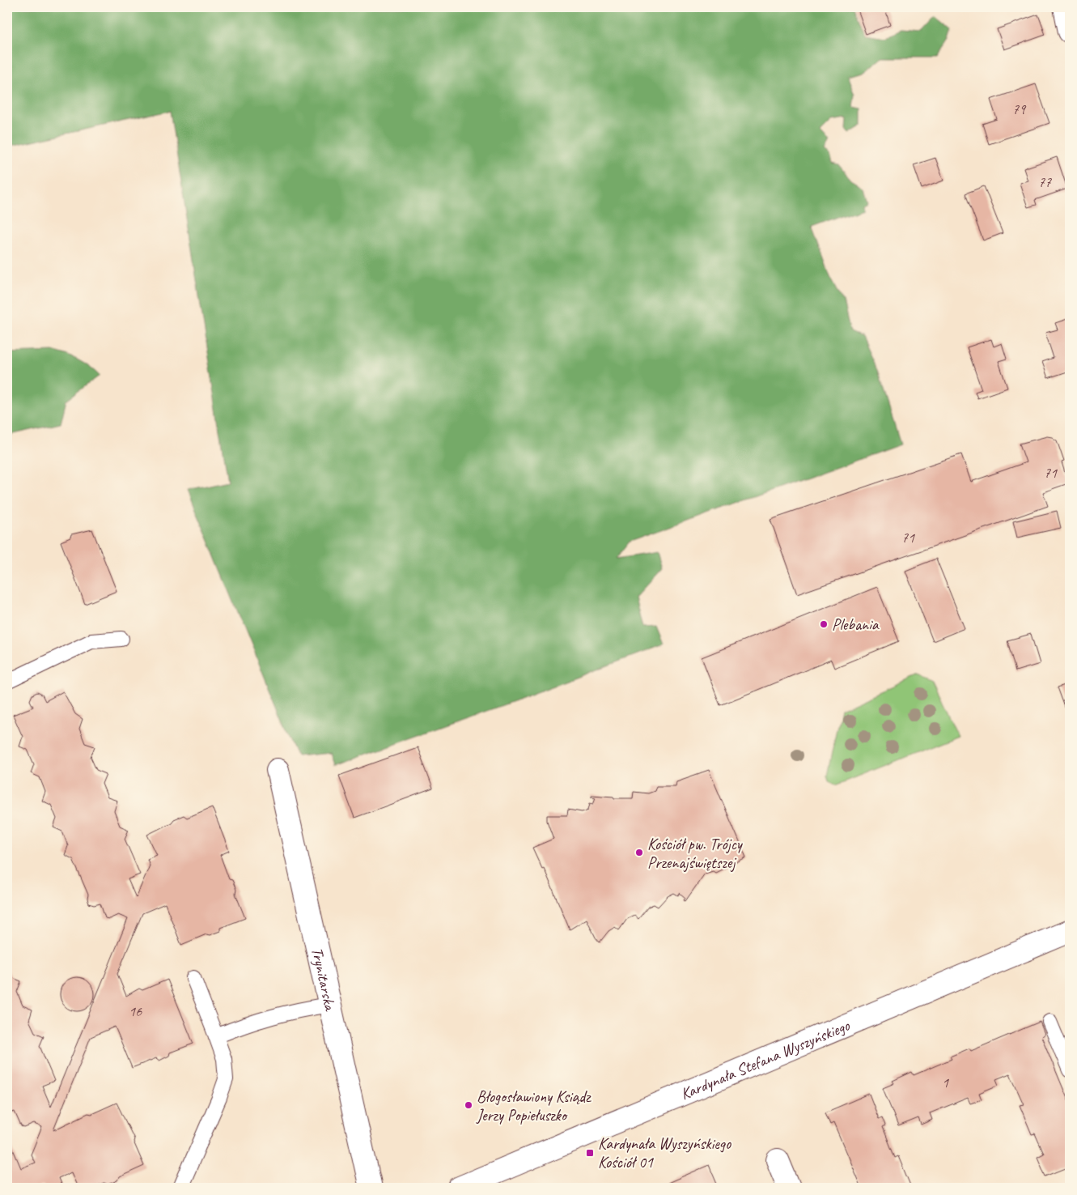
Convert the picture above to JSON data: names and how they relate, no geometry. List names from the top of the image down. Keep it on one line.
{"streets":{"street":["Trynitarska","Kardynała Stefana Wyszyńskiego"]},"places":{"other":["Plebania","Kościół pw. Trójcy Przenajświętszej","Błogosławiony Ksiądz Jerzy Popiełuszko"],"transit":["Kardynała Wyszyńskiego Kościół 01"]},"house_numbers":["79","77","71","71","16","1"]}
